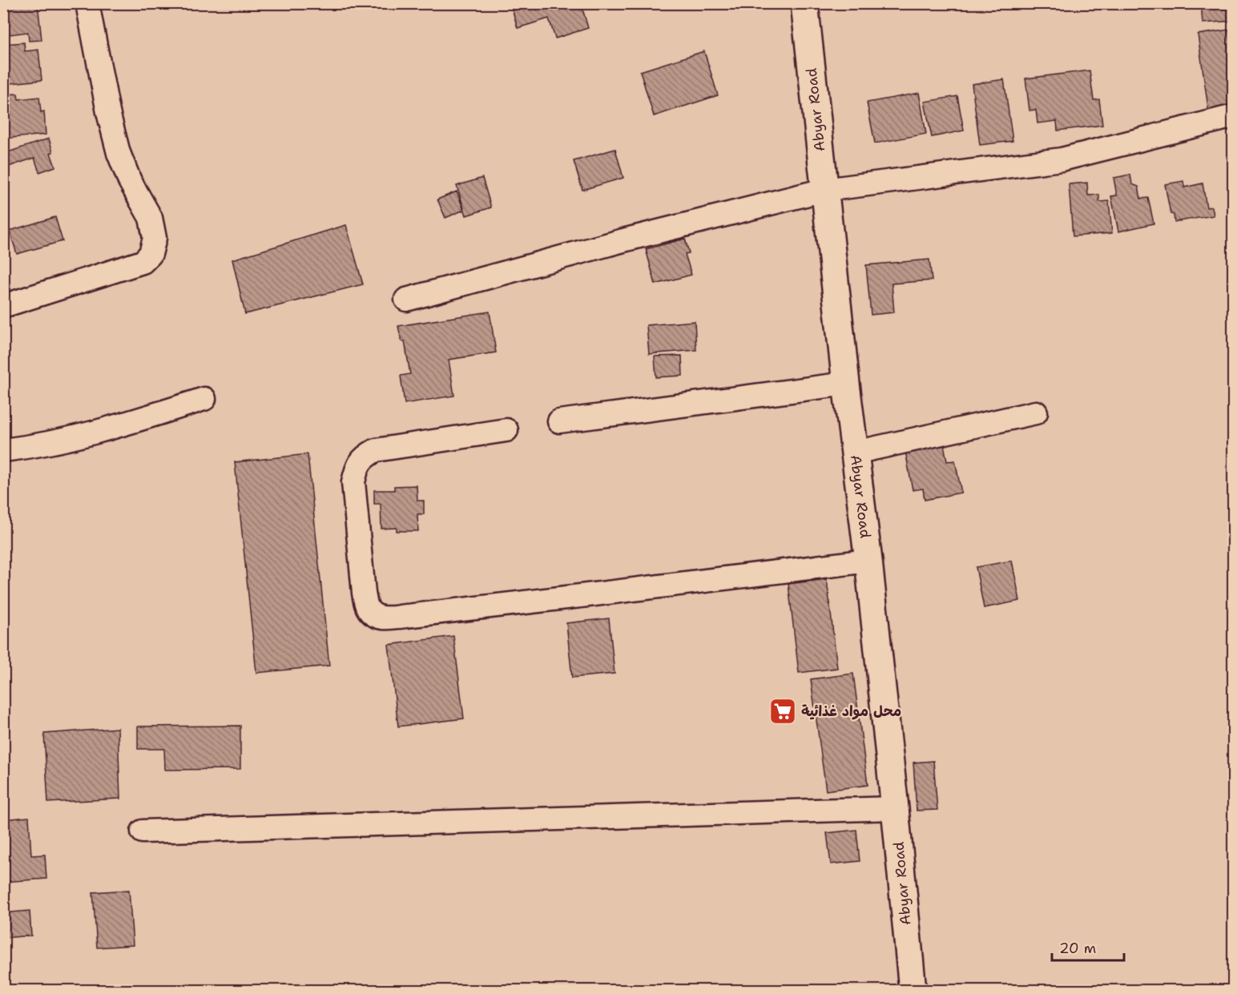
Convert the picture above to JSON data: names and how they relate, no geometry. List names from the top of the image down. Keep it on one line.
{"streets":{"main road":["Abyar Road"]},"places":{"supermarket":["محل مواد غذائية"]},"scale_bar":"20 m"}
